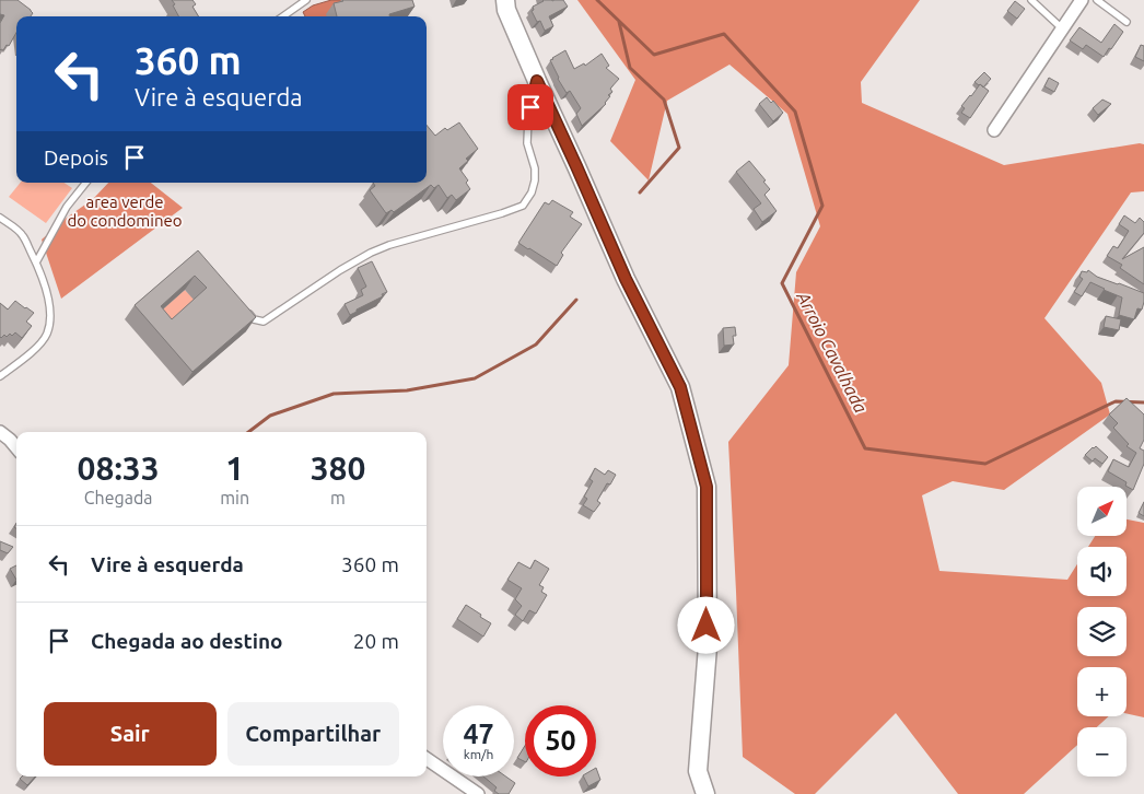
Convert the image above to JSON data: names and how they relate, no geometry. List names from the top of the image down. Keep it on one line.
{"water":["Arroio Cavalhada"],"parks":["area verde do condomineo"],"north":"top right","page":{"turn":["360 m","Vire à esquerda"],"then":"Depois","eta":["08:33","Chegada","1","min","380","m"],"map_buttons":["+","−"],"list":[{"name":"Vire à esquerda","value":"360 m"},{"name":"Chegada ao destino","value":"20 m"}],"buttons":["Sair","Compartilhar"],"speed":"47 km/h","limit":"50"}}
